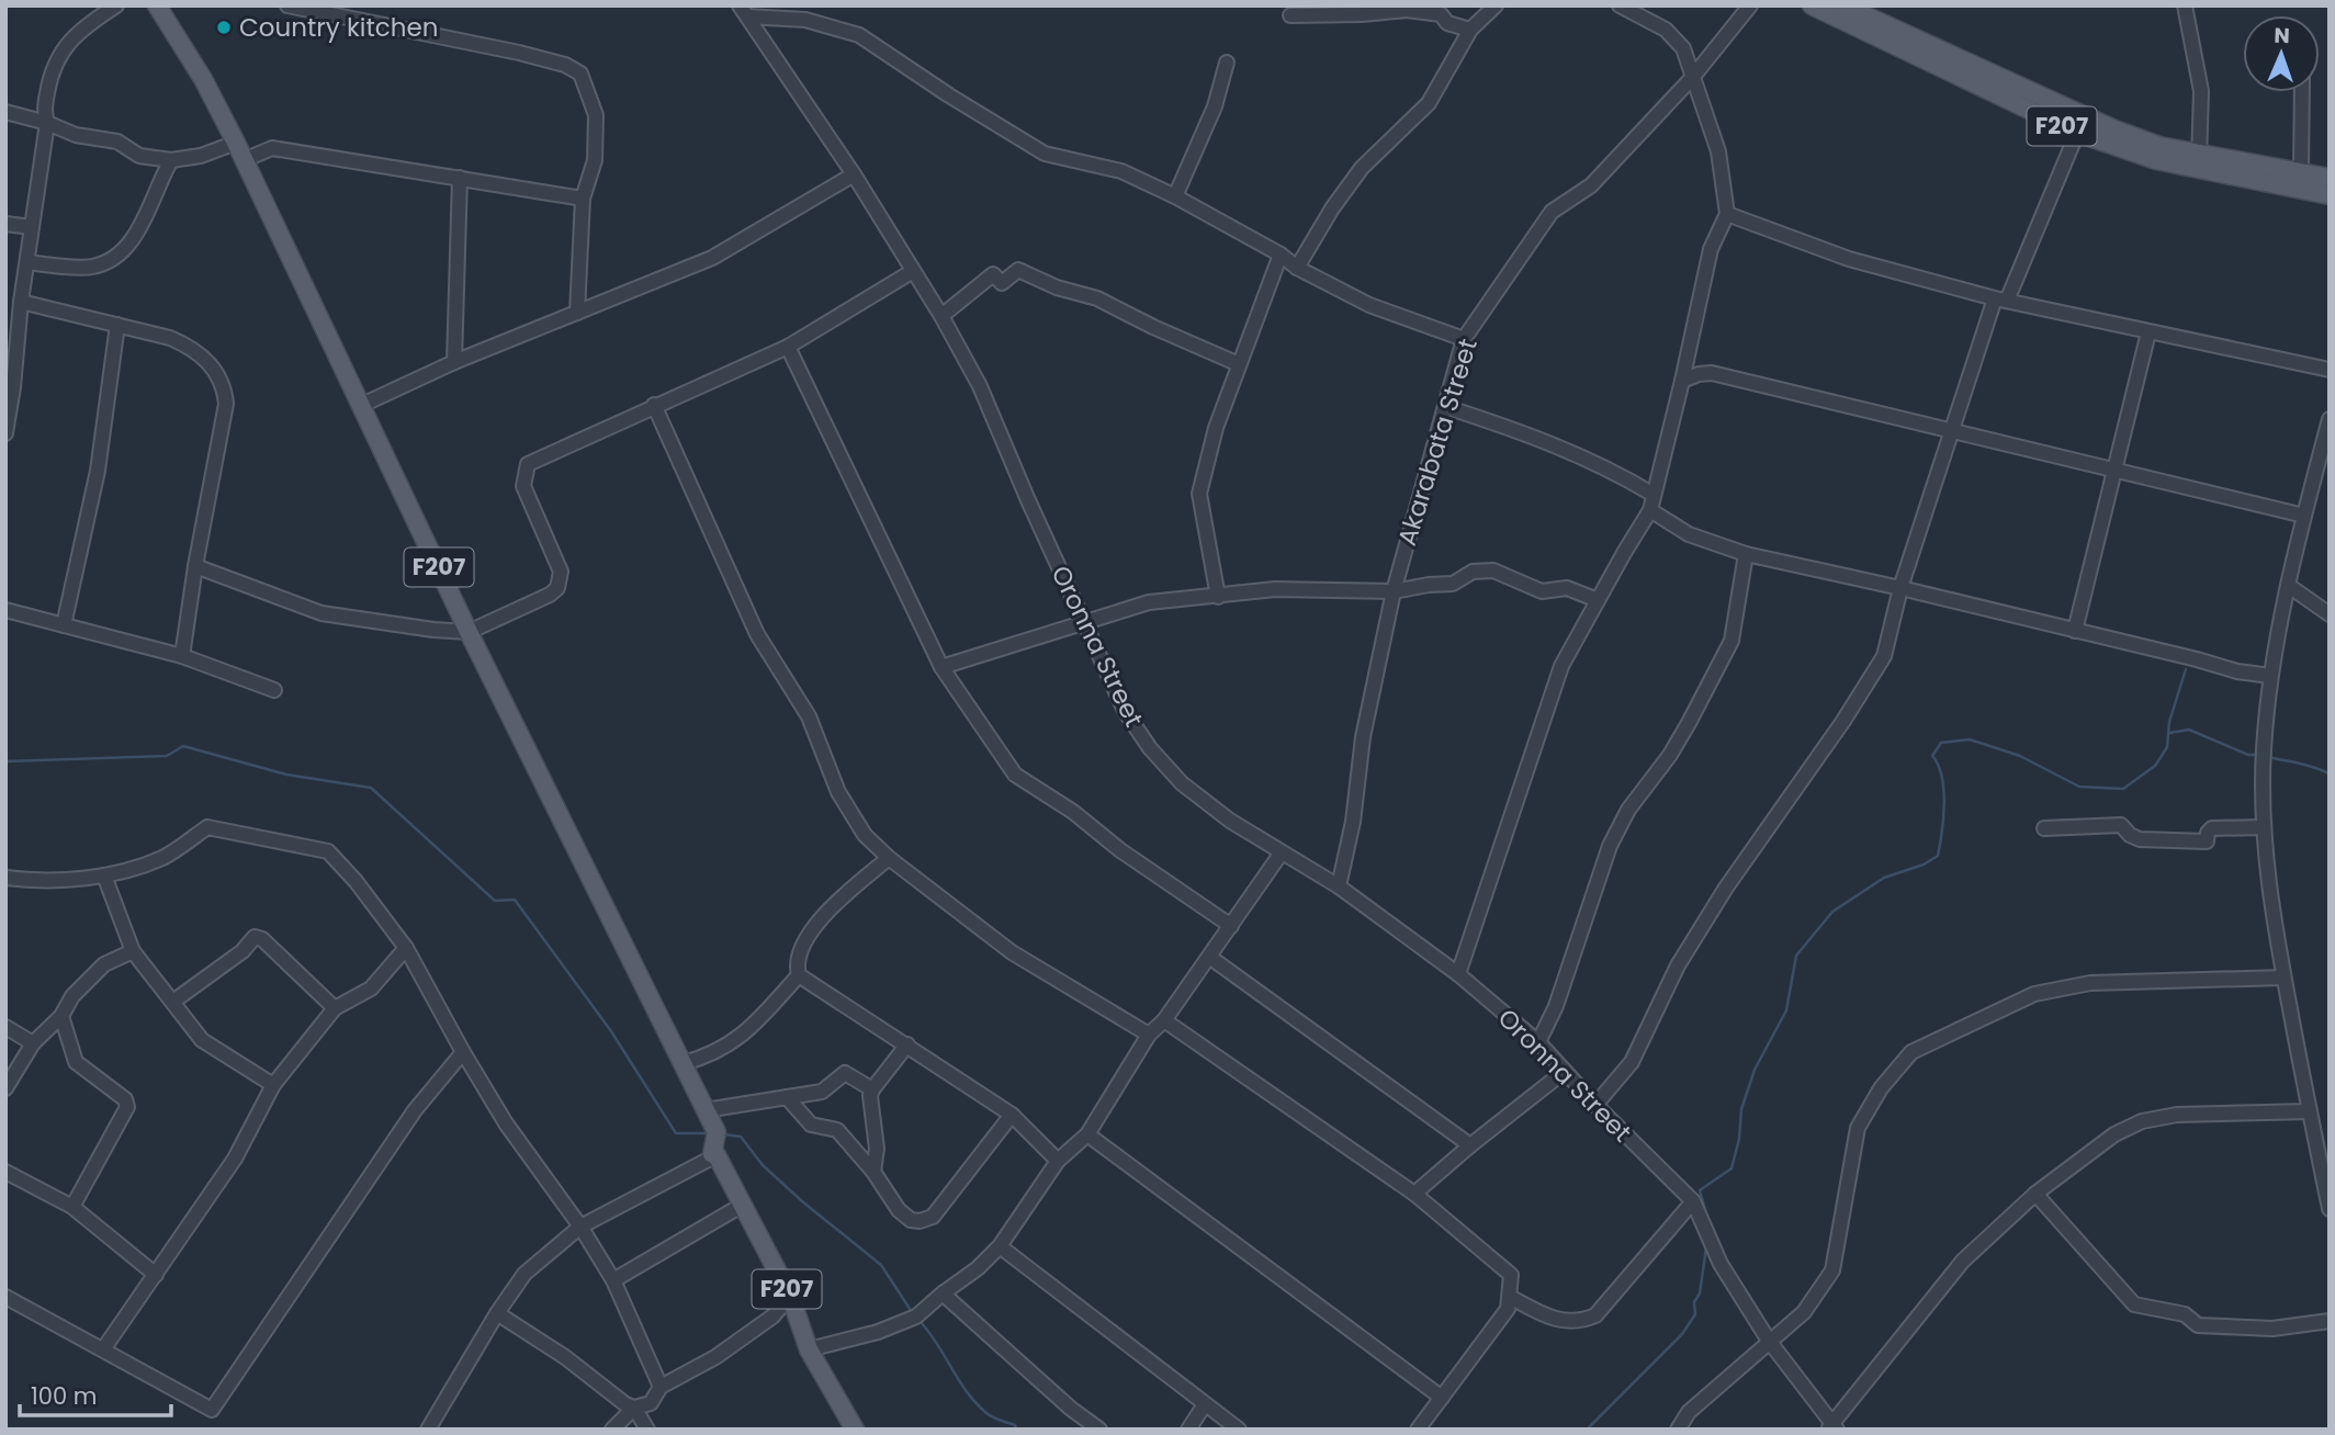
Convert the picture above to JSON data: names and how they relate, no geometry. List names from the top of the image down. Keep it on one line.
{"streets":{"main road":["F207"],"street":["Akarabata Street","Oronna Street"]},"crossings":[["Akarabata Street","Oronna Street"]],"places":["Country kitchen"],"scale_bar":"100 m","north":"top"}
